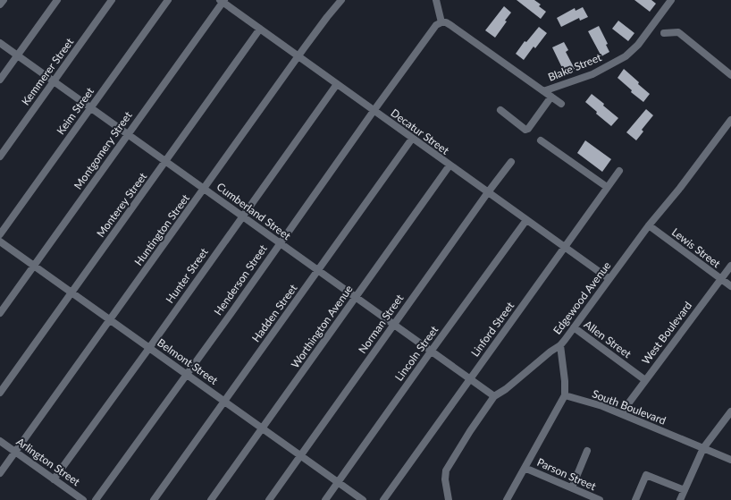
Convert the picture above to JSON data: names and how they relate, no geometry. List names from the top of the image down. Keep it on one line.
{"streets":{"street":["Blake Street","Kemmerer Street","Keim Street","Decatur Street","Montgomery Street","Monterey Street","Cumberland Street","Huntington Street","Lewis Street","Hunter Street","Henderson Street","Edgewood Avenue","Hadden Street","Norman Street","Worthington Avenue","Linford Street","West Boulevard","Allen Street","Lincoln Street","Belmont Street","South Boulevard","Arlington Street","Parson Street"]},"crossings":[["Blake Street","Henderson Street"],["Kemmerer Street","Cumberland Street"],["Keim Street","Cumberland Street"],["Decatur Street","Montgomery Street"],["Decatur Street","Monterey Street"],["Decatur Street","Huntington Street"],["Decatur Street","Hunter Street"],["Decatur Street","Henderson Street"],["Decatur Street","Edgewood Avenue"],["Decatur Street","Hadden Street"],["Decatur Street","Norman Street"],["Decatur Street","Worthington Avenue"],["Decatur Street","Linford Street"],["Decatur Street","Lincoln Street"],["Montgomery Street","Cumberland Street"],["Montgomery Street","Belmont Street"],["Monterey Street","Cumberland Street"],["Monterey Street","Belmont Street"],["Cumberland Street","Huntington Street"],["Cumberland Street","Hunter Street"],["Cumberland Street","Henderson Street"],["Cumberland Street","Edgewood Avenue"],["Cumberland Street","Hadden Street"],["Cumberland Street","Norman Street"],["Cumberland Street","Worthington Avenue"],["Cumberland Street","Linford Street"],["Cumberland Street","Lincoln Street"],["Huntington Street","Belmont Street"],["Huntington Street","Arlington Street"],["Lewis Street","Edgewood Avenue"],["Lewis Street","West Boulevard"],["Hunter Street","Belmont Street"],["Hunter Street","Arlington Street"],["Henderson Street","Belmont Street"],["Edgewood Avenue","Allen Street"],["Hadden Street","Belmont Street"],["Norman Street","Belmont Street"],["Worthington Avenue","Belmont Street"],["West Boulevard","Allen Street"],["West Boulevard","South Boulevard"],["Lincoln Street","Belmont Street"]]}
